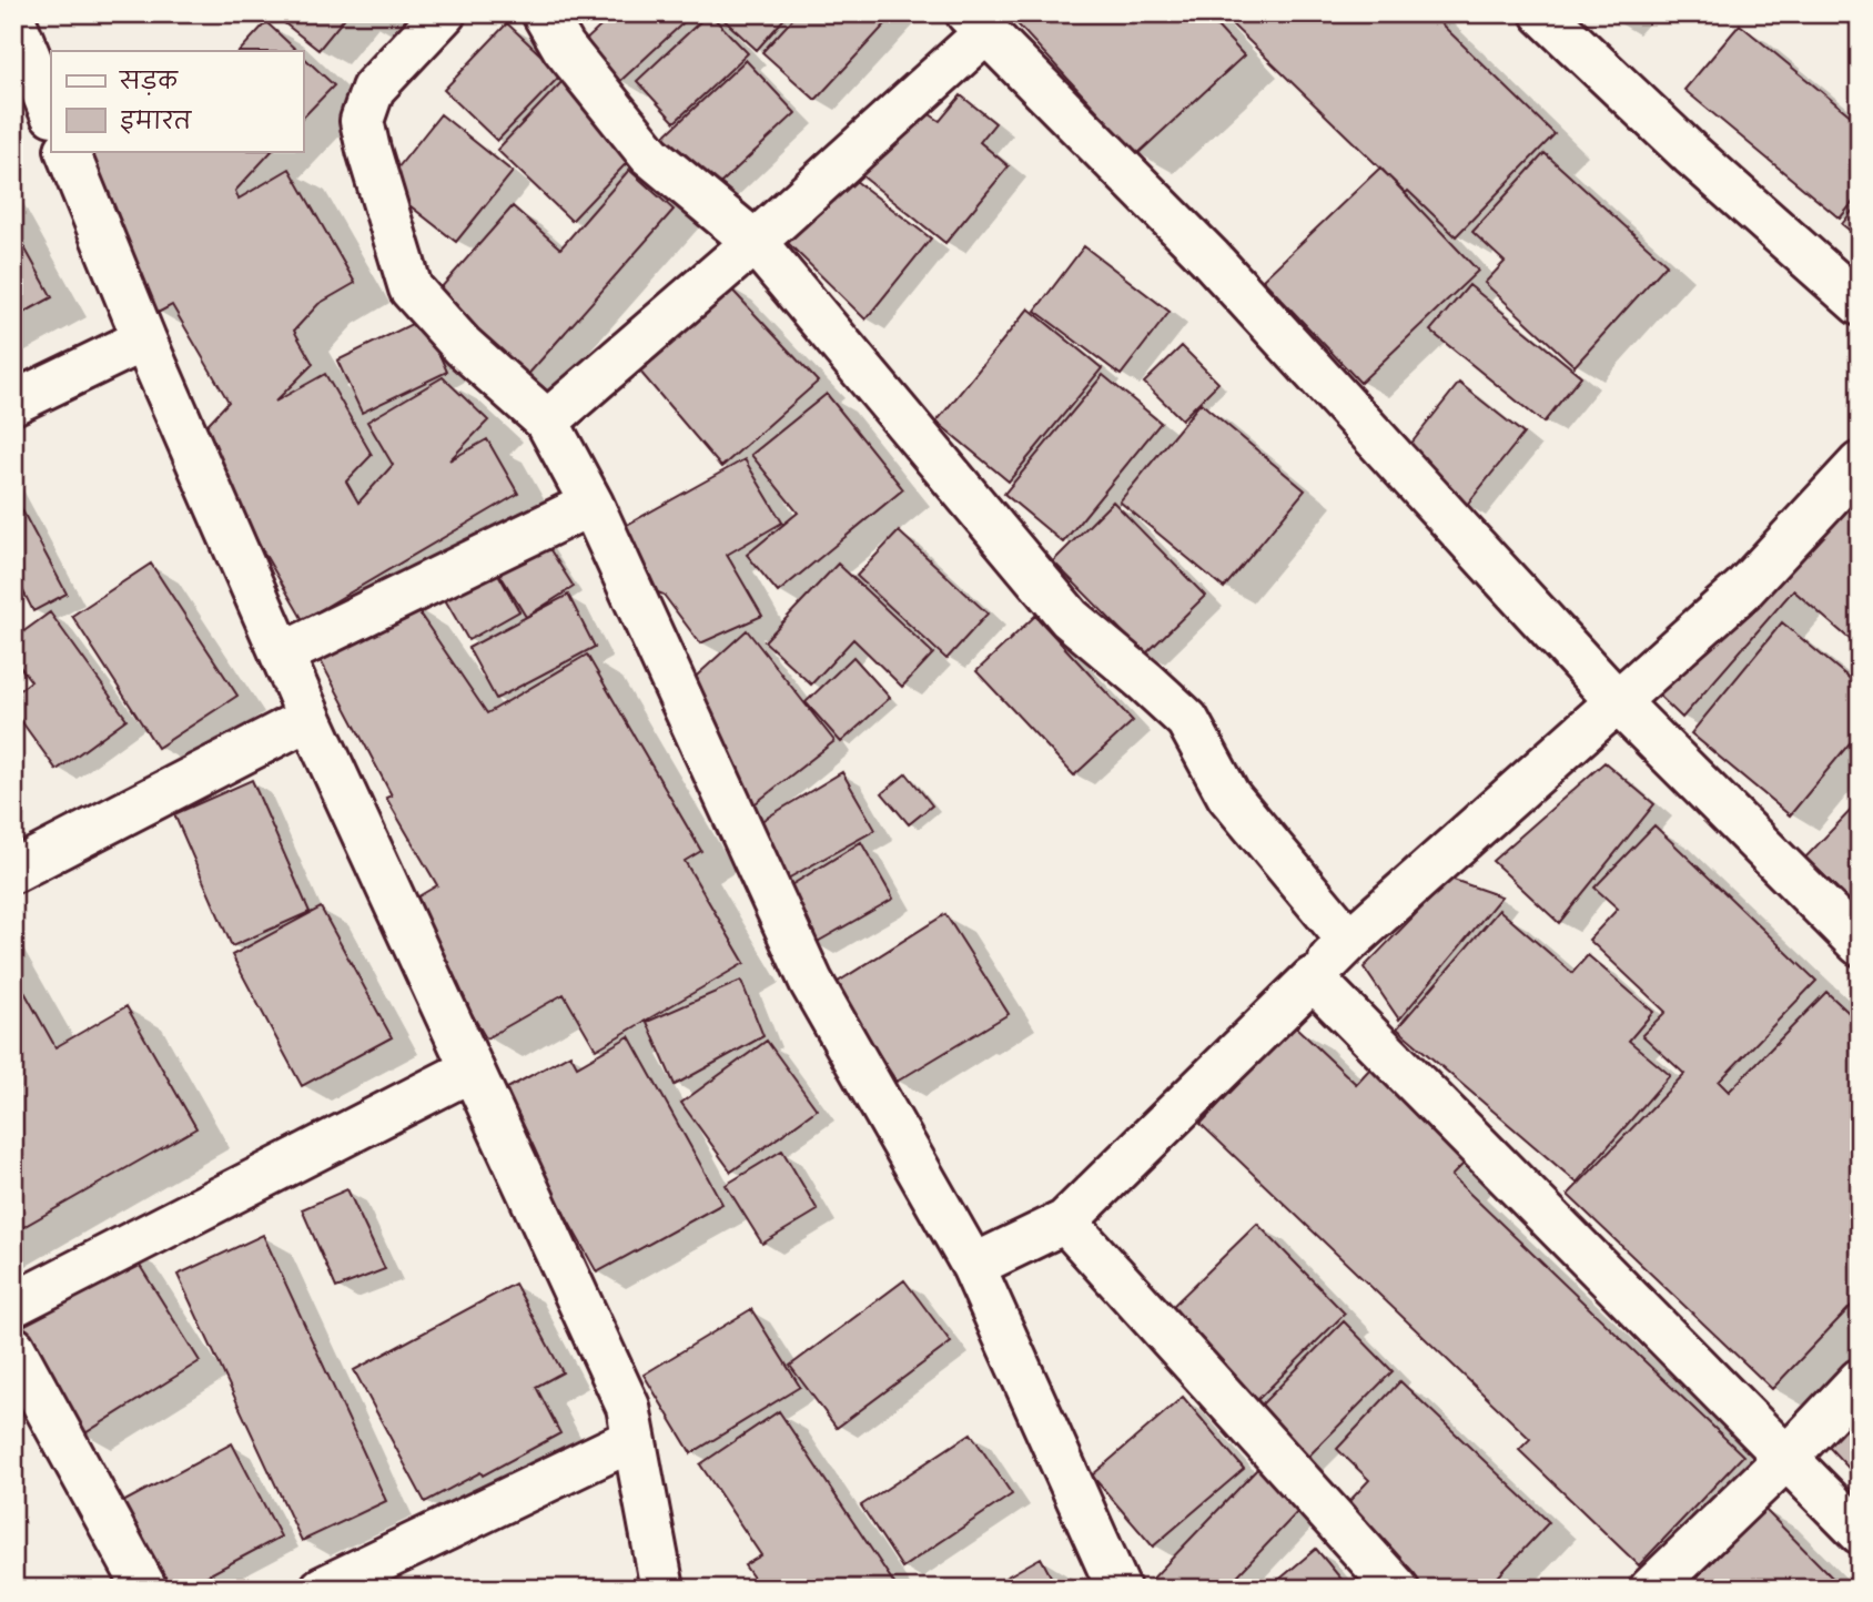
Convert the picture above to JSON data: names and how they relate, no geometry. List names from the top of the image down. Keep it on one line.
{"legend":["सड़क","इमारत"]}
